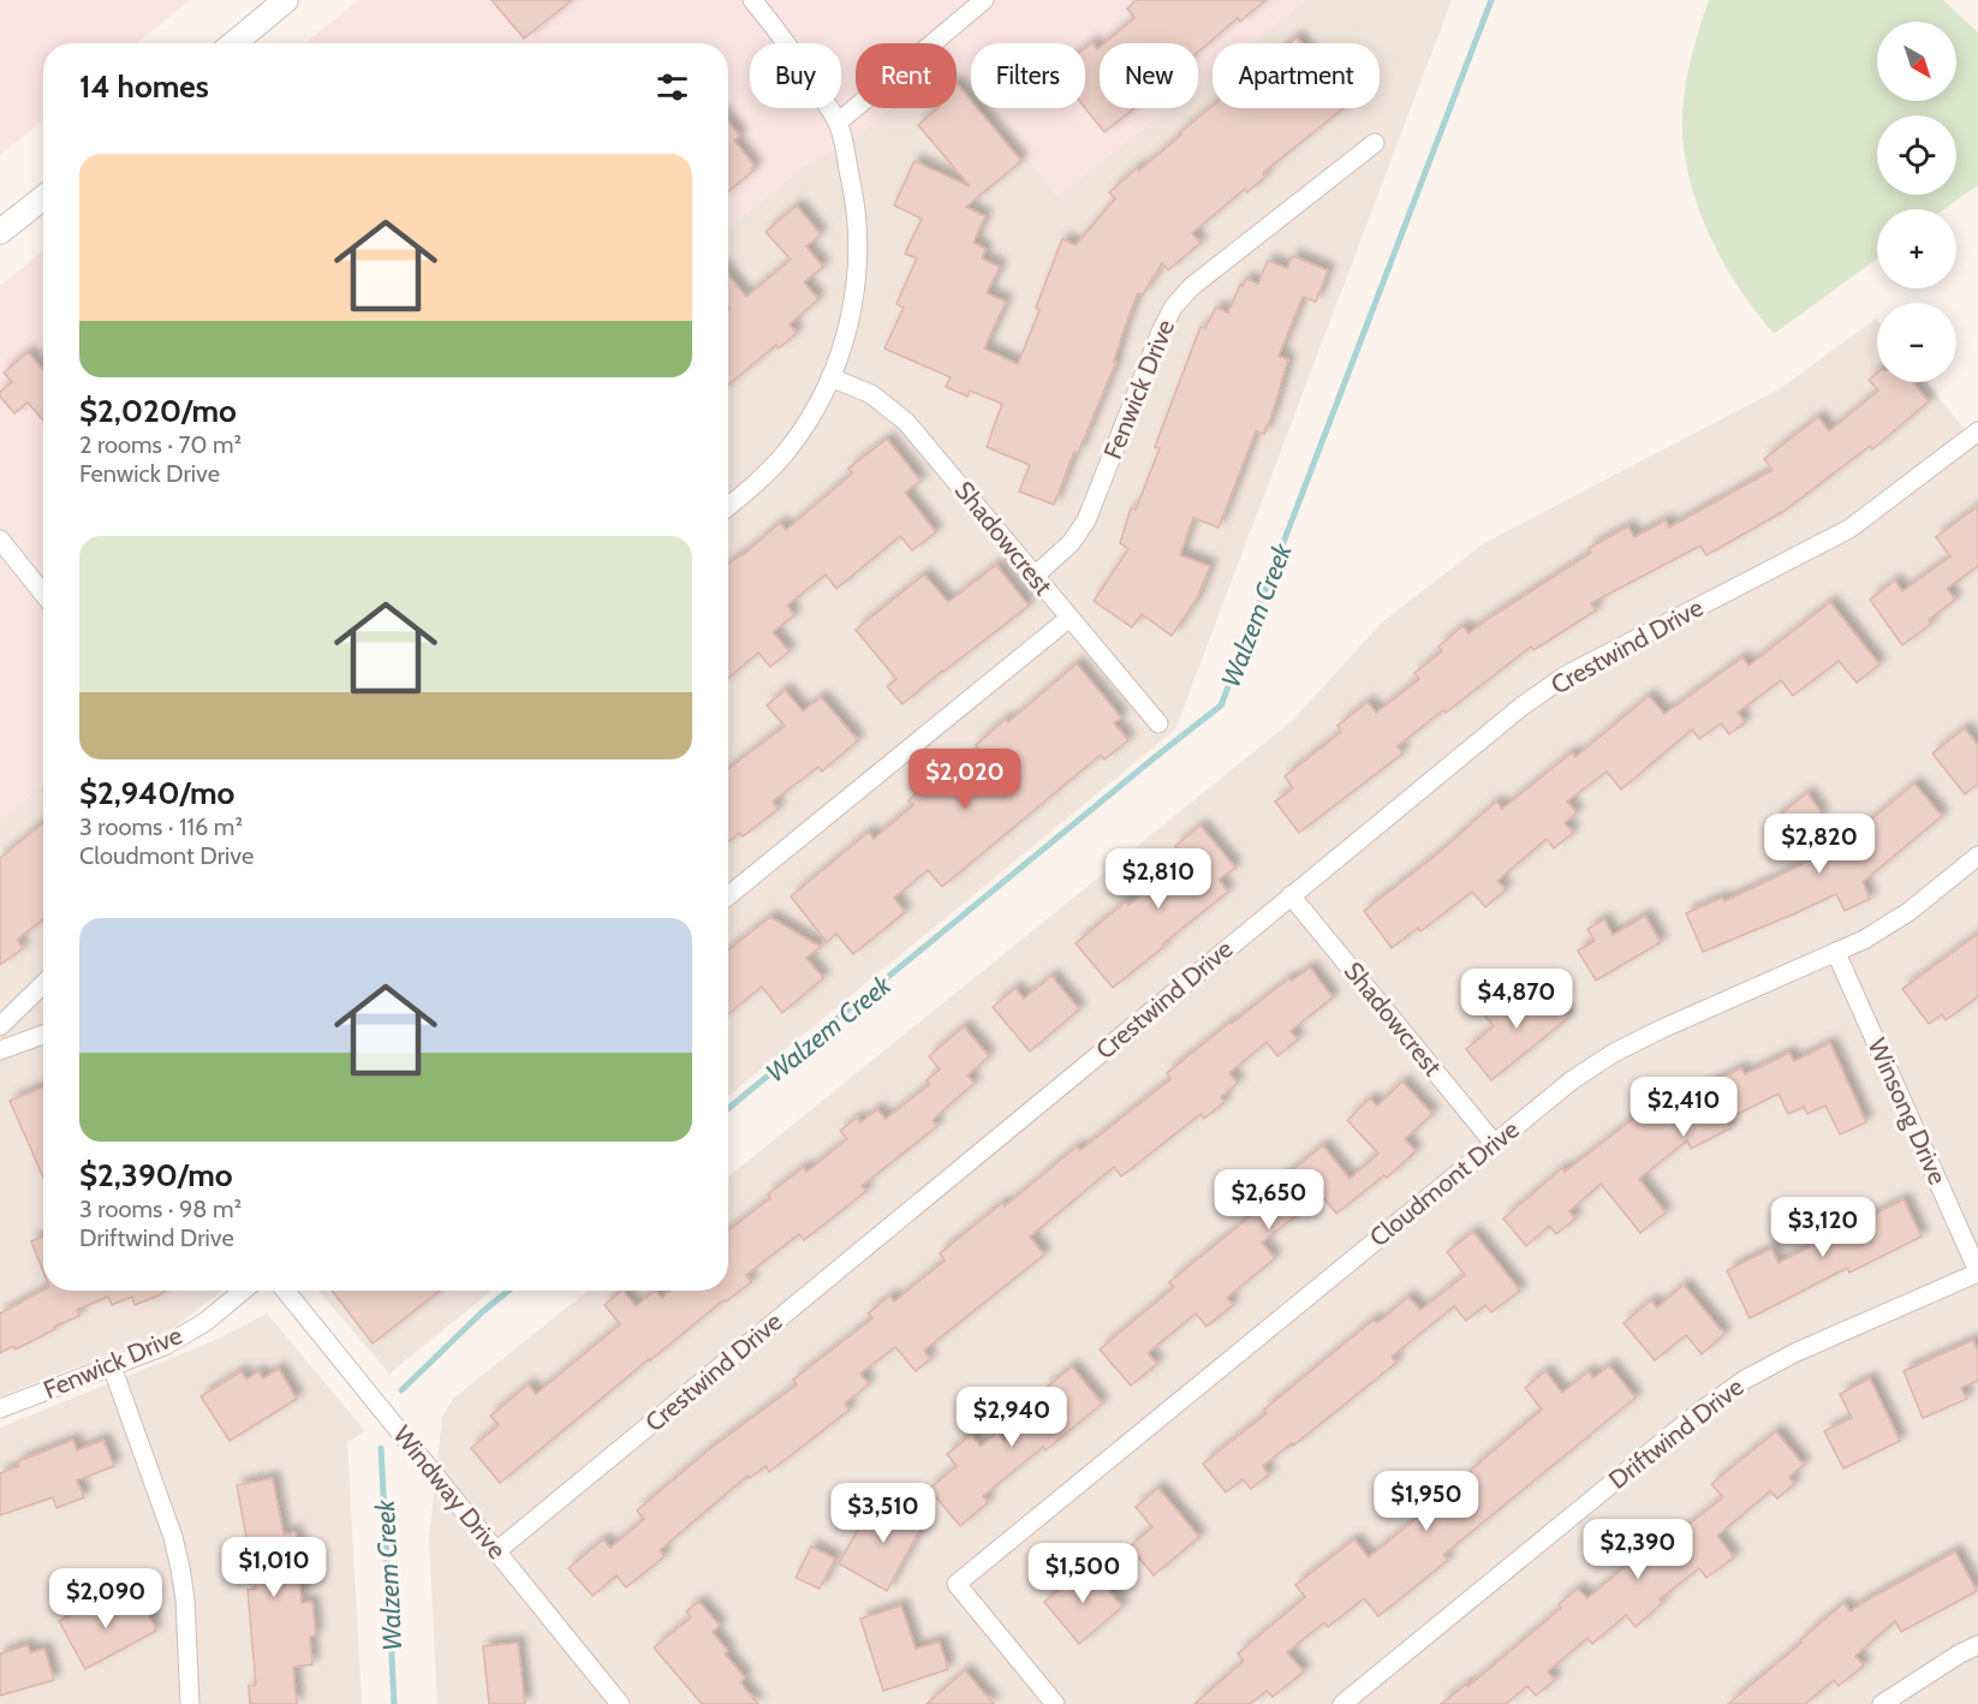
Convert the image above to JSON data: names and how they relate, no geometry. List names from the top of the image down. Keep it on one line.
{"streets":{"street":["Fenwick Drive","Shadowcrest","Crestwind Drive","Winsong Drive","Cloudmont Drive","Driftwind Drive","Windway Drive"]},"crossings":[["Fenwick Drive","Shadowcrest"],["Shadowcrest","Crestwind Drive"],["Shadowcrest","Cloudmont Drive"],["Crestwind Drive","Windway Drive"],["Winsong Drive","Cloudmont Drive"],["Winsong Drive","Driftwind Drive"]],"water":["Walzem Creek"],"north":"bottom right","page":{"map_buttons":["+","−"],"chip":["Buy","Rent","Filters","New","Apartment"],"heading":"14 homes","list":[{"name":"$2,020/mo","note":"2 rooms · 70 m² · Fenwick Drive"},{"name":"$2,940/mo","note":"3 rooms · 116 m² · Cloudmont Drive"},{"name":"$2,390/mo","note":"3 rooms · 98 m² · Driftwind Drive"}],"price":["$2,020","$2,820","$2,810","$4,870","$2,410","$2,650","$3,120","$2,940","$1,950","$3,510","$2,390","$1,010","$1,500","$2,090"]}}
